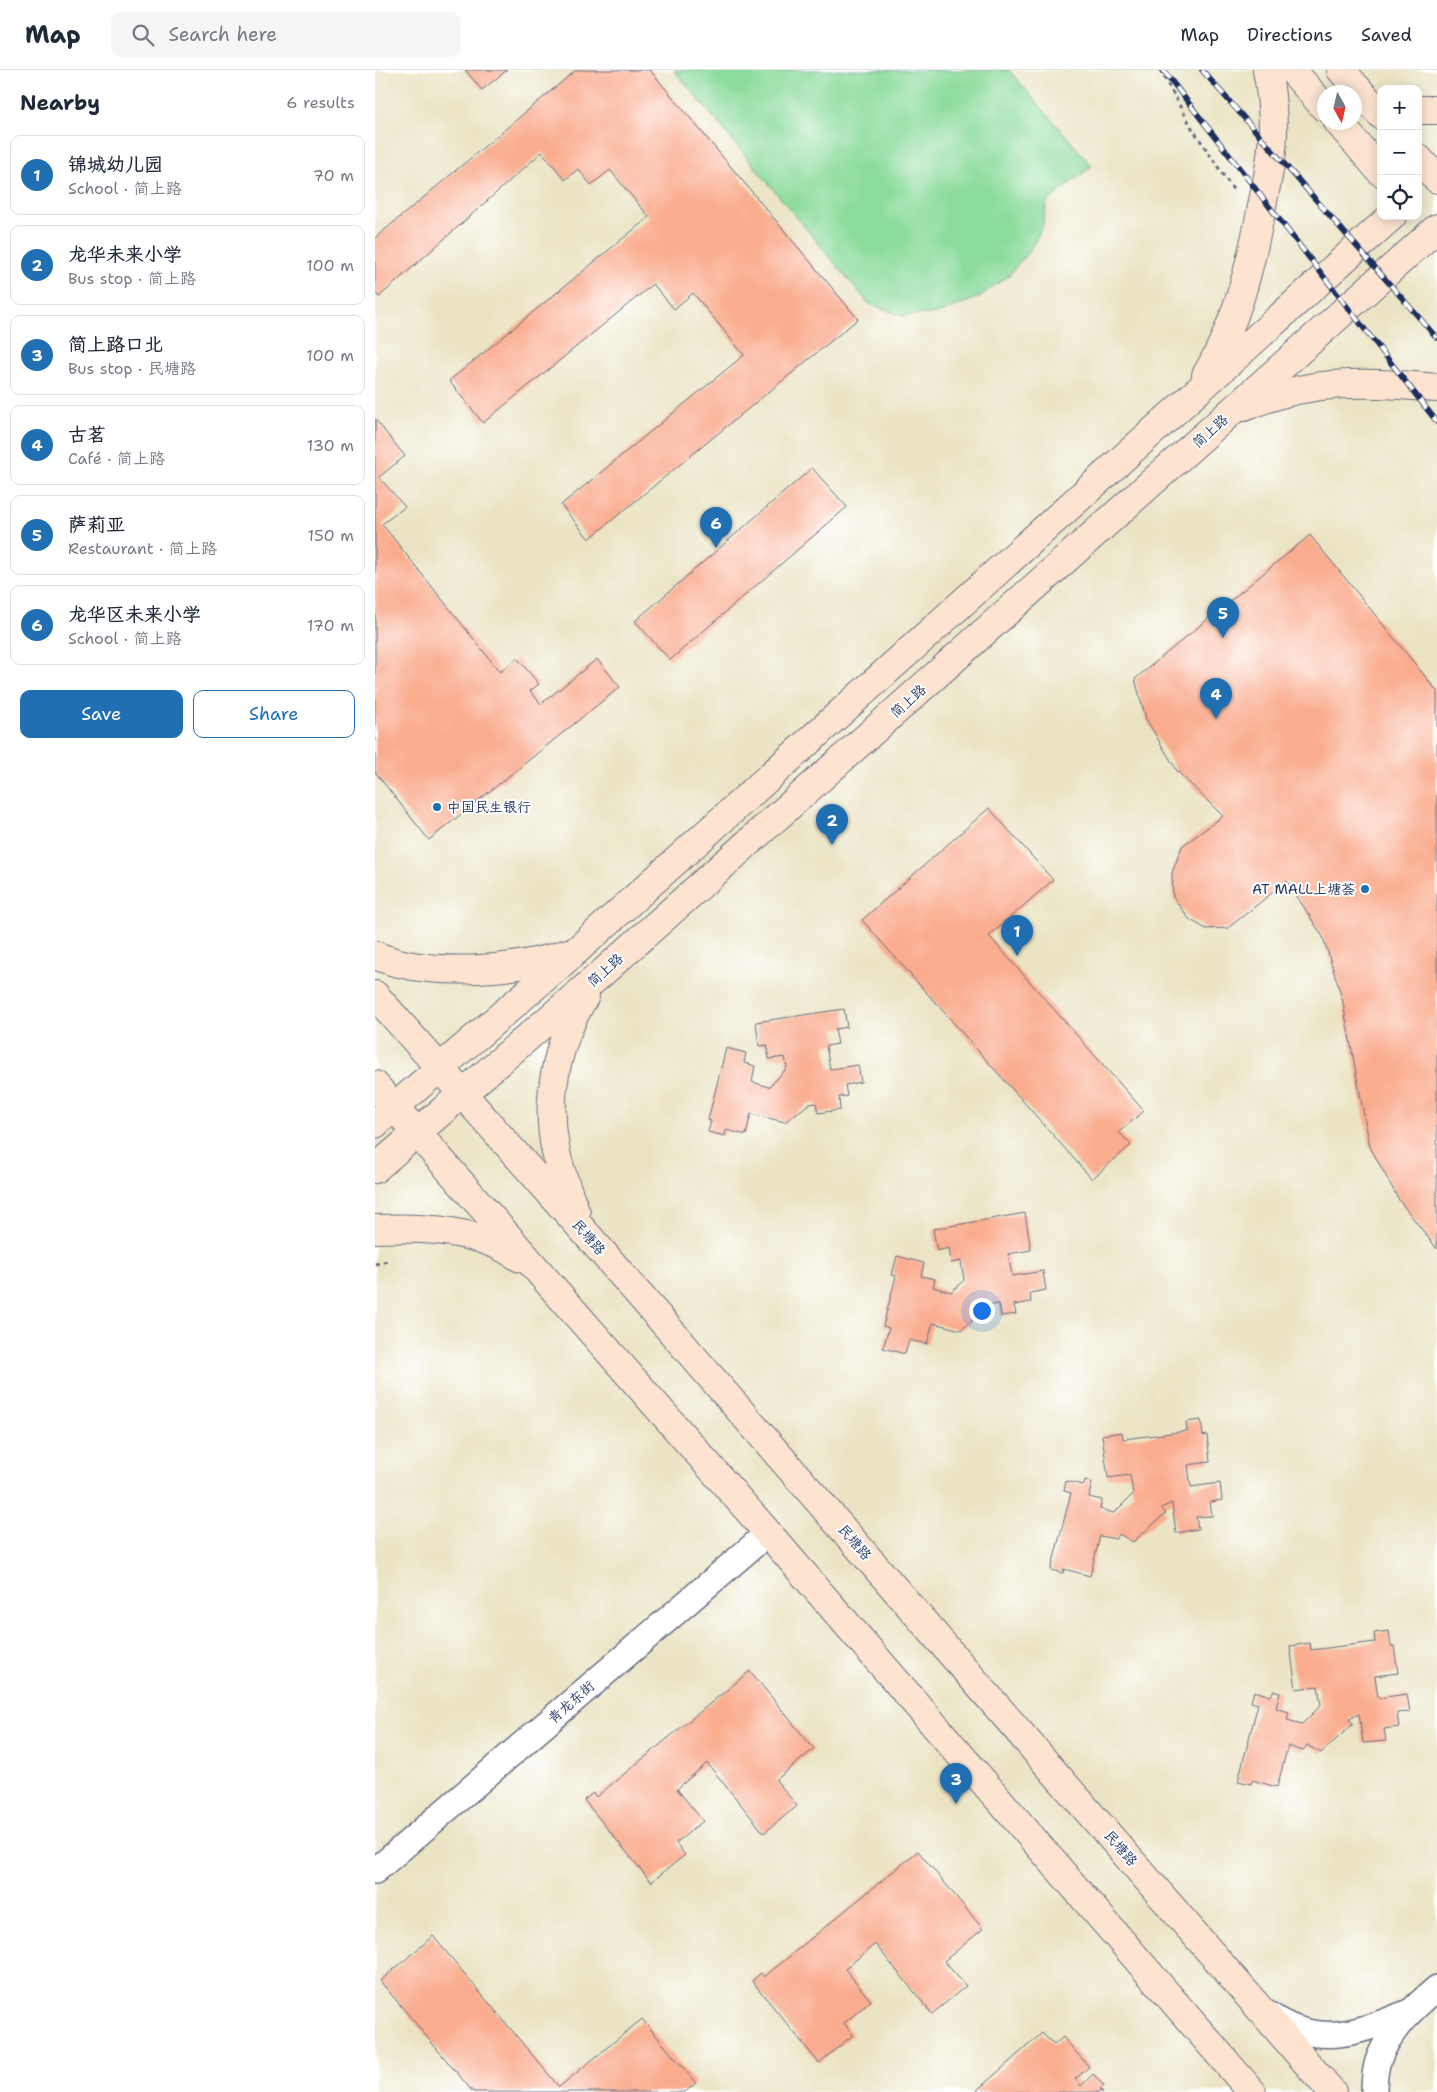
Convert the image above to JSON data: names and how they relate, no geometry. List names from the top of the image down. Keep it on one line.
{"streets":{"main road":["简上路","民塘路"],"street":["青龙东街"]},"crossings":[["简上路","民塘路"]],"places":["中国民生银行","AT MALL上塘荟"],"north":"bottom","page":{"header":"Map","search":"Search here","nav":["Map","Directions","Saved"],"heading":["Nearby","6 results"],"map_buttons":["+","−"],"list":[{"mark":"1","name":"锦城幼儿园","note":"School · 简上路","value":"70 m"},{"mark":"2","name":"龙华未来小学","note":"Bus stop · 简上路","value":"100 m"},{"mark":"3","name":"简上路口北","note":"Bus stop · 民塘路","value":"100 m"},{"mark":"4","name":"古茗","note":"Café · 简上路","value":"130 m"},{"mark":"5","name":"萨莉亚","note":"Restaurant · 简上路","value":"150 m"},{"mark":"6","name":"龙华区未来小学","note":"School · 简上路","value":"170 m"}],"pins":["6","5","4","2","1","3"],"buttons":["Save","Share"]}}
